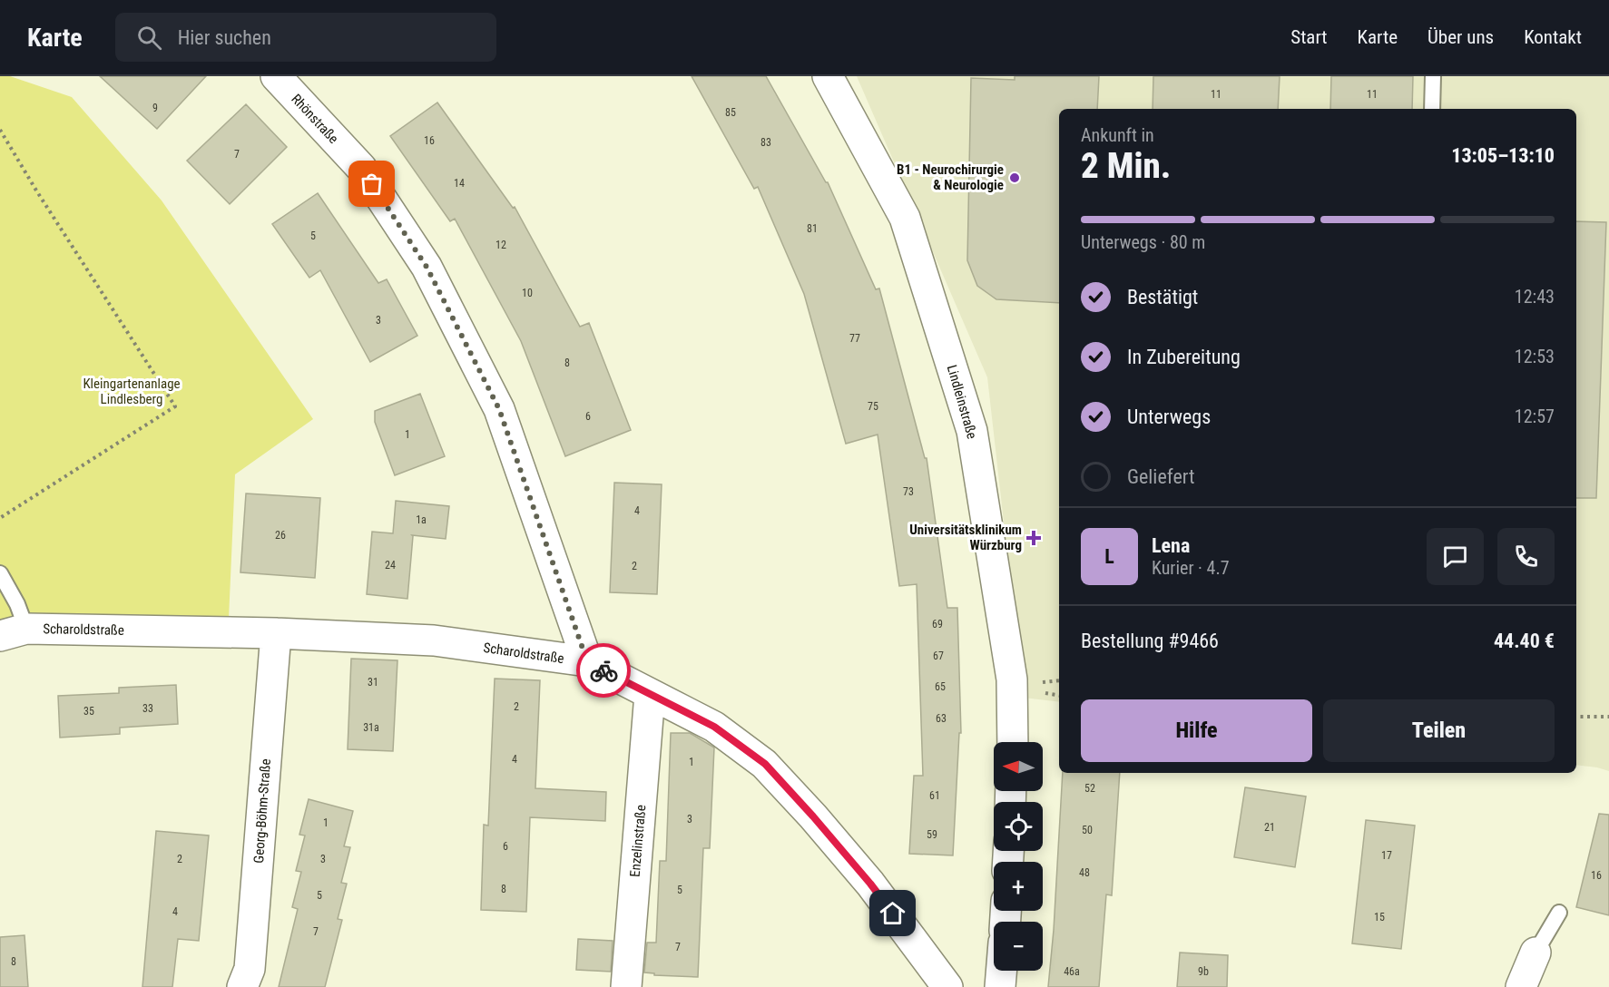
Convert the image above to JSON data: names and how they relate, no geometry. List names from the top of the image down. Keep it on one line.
{"streets":{"street":["Rhönstraße","Lindleinstraße","Scharoldstraße","Georg-Böhm-Straße","Enzelinstraße"]},"crossings":[["Rhönstraße","Scharoldstraße"],["Scharoldstraße","Georg-Böhm-Straße"],["Scharoldstraße","Enzelinstraße"]],"parks":["Kleingartenanlage Lindlesberg"],"places":{"other":["B1 - Neurochirurgie & Neurologie"],"health":["Universitätsklinikum Würzburg"]},"house_numbers":["11","11","9","85","16","83","7","14","81","5","12","10","3","77","8","75","6","1","73","4","1a","26","24","2","69","67","31","65","2","33","35","63","31a","4","1","52","61","3","1","21","50","59","6","17","2","3","48","16","8","5","5","4","15","7","7","8","46a","9b"],"north":"left","page":{"header":"Karte","search":"Hier suchen","nav":["Start","Karte","Über uns","Kontakt"],"heading":["2 Min.","Ankunft in","13:05–13:10"],"panel":["Lena","Kurier · 4.7","Bestellung #9466","44.40 €"],"bar":"Unterwegs · 80 m","list":[["Bestätigt","12:43"],["In Zubereitung","12:53"],["Unterwegs","12:57"],"Geliefert"],"round":"L","buttons":["Hilfe","Teilen"],"map_buttons":["+","−"]}}
